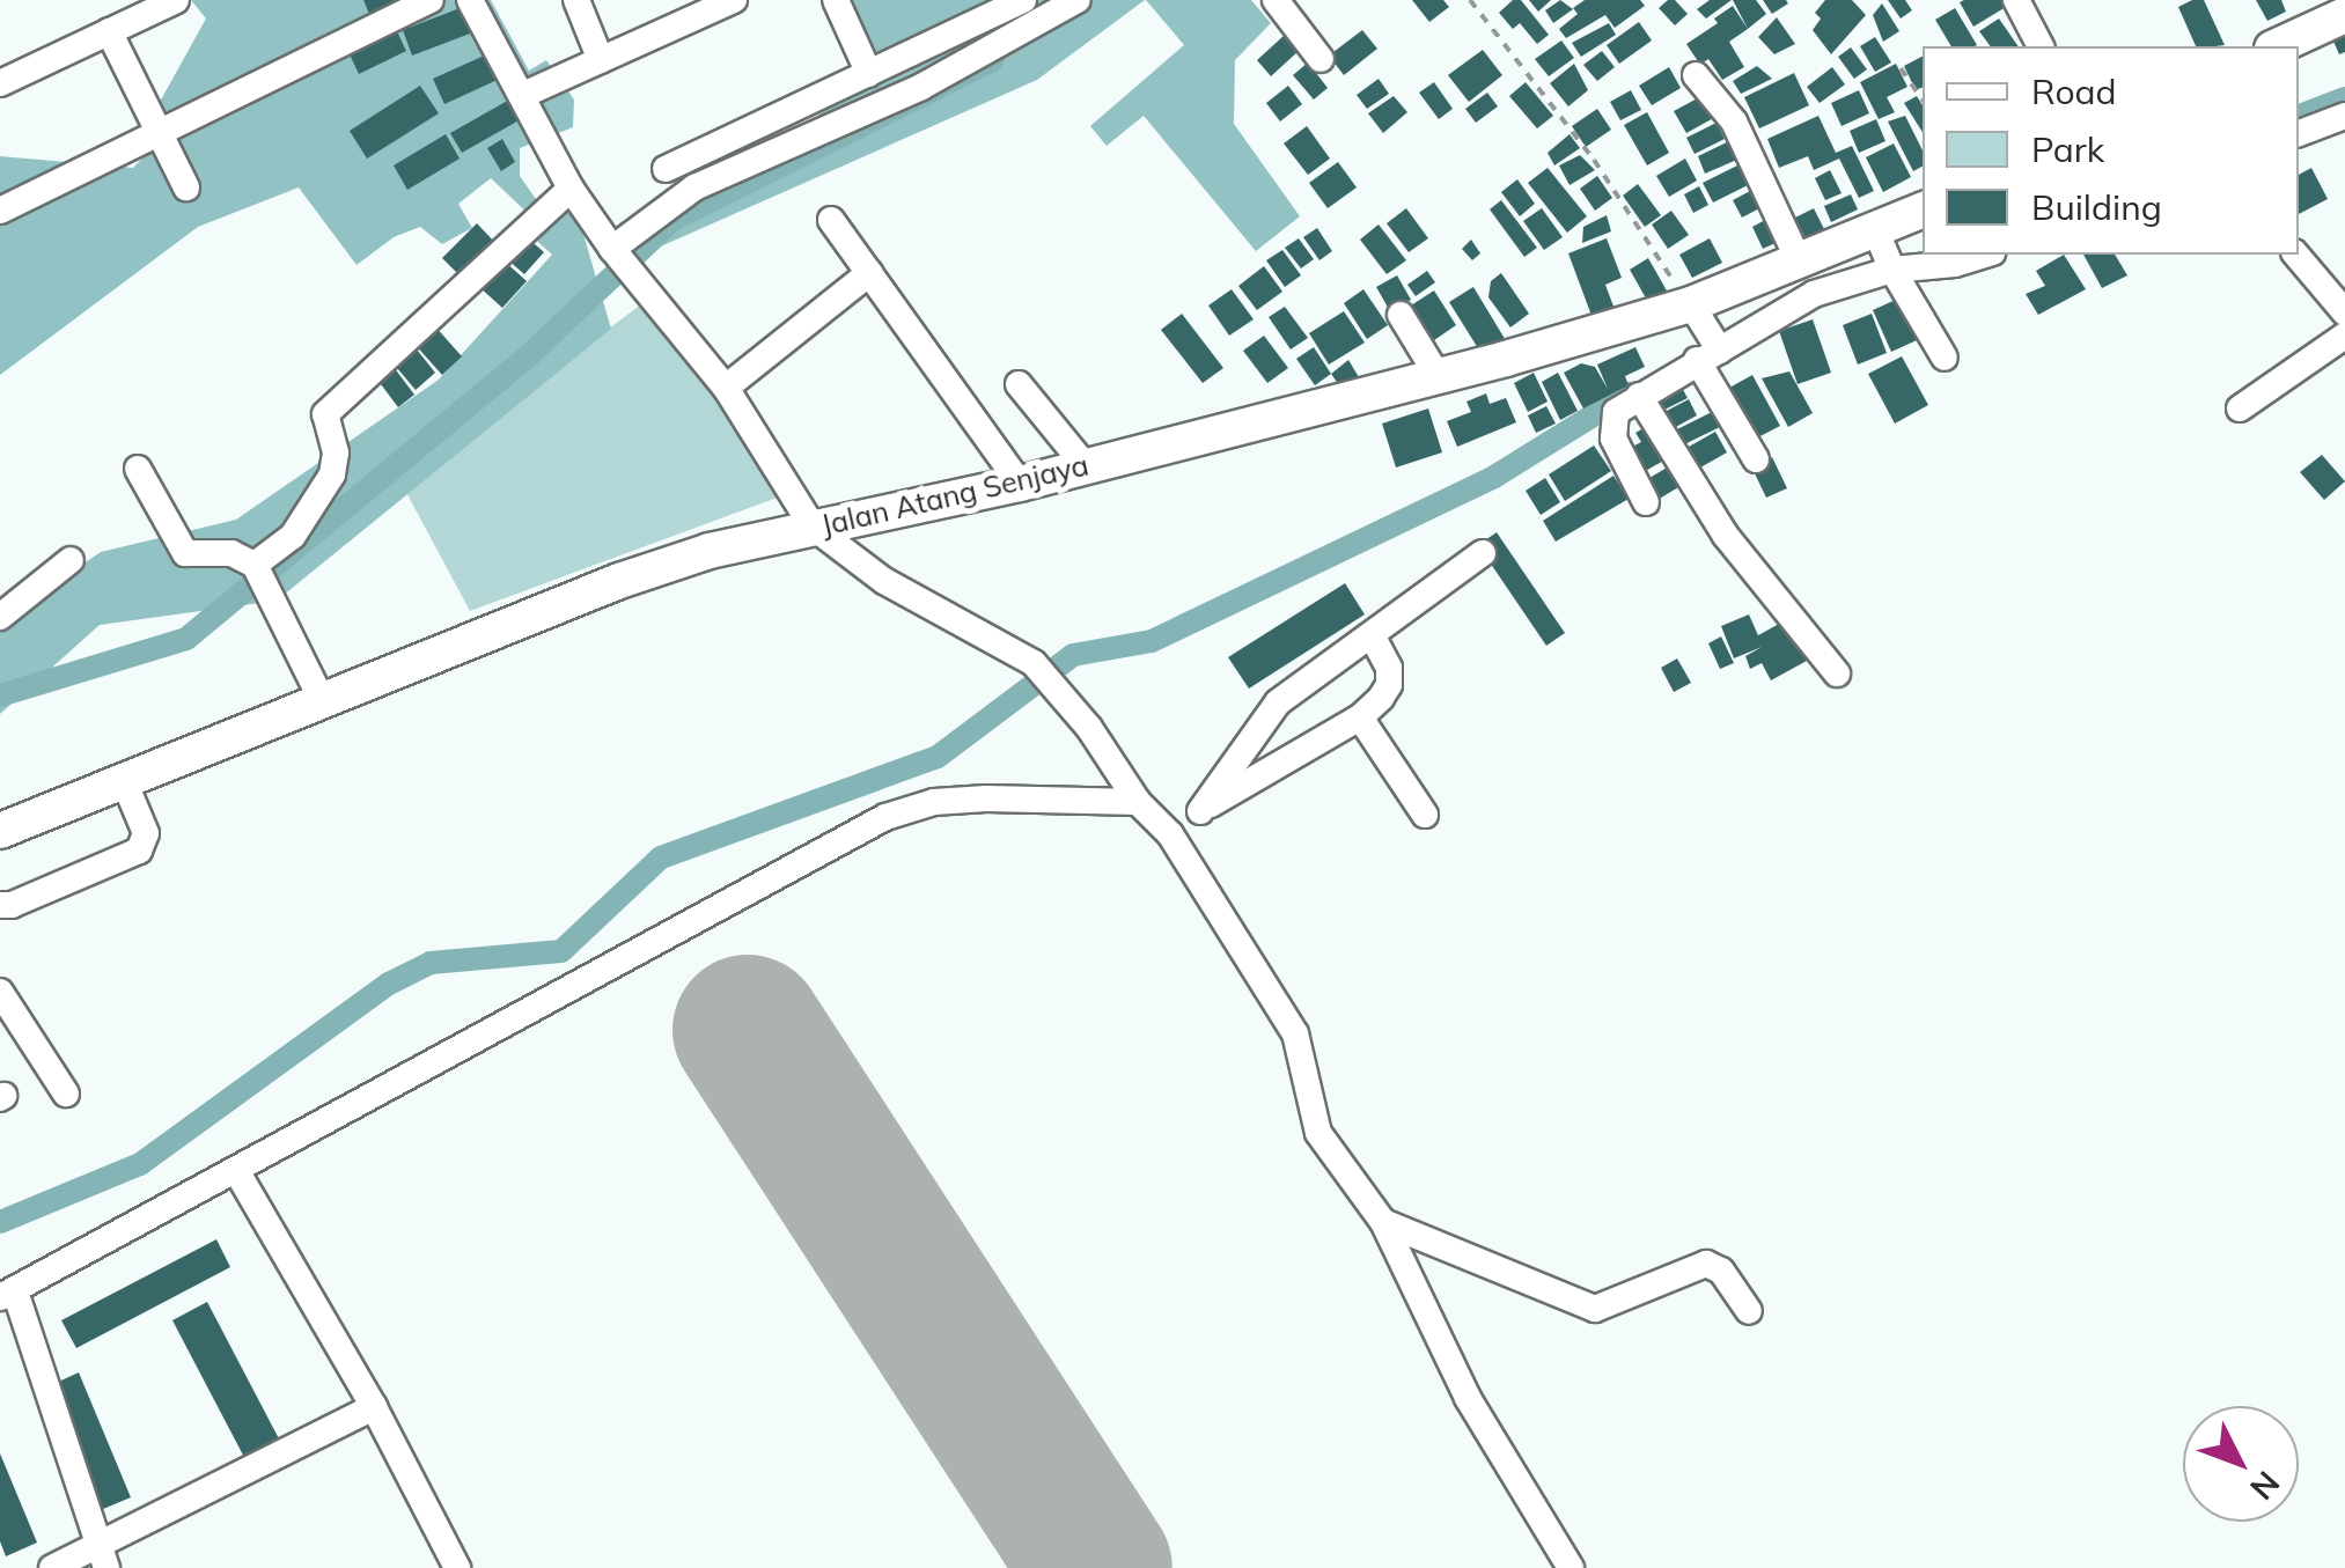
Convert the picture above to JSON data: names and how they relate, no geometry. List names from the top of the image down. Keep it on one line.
{"streets":{"main road":["Jalan Atang Senjaya"]},"legend":["Road","Park","Building"],"north":"bottom right"}
